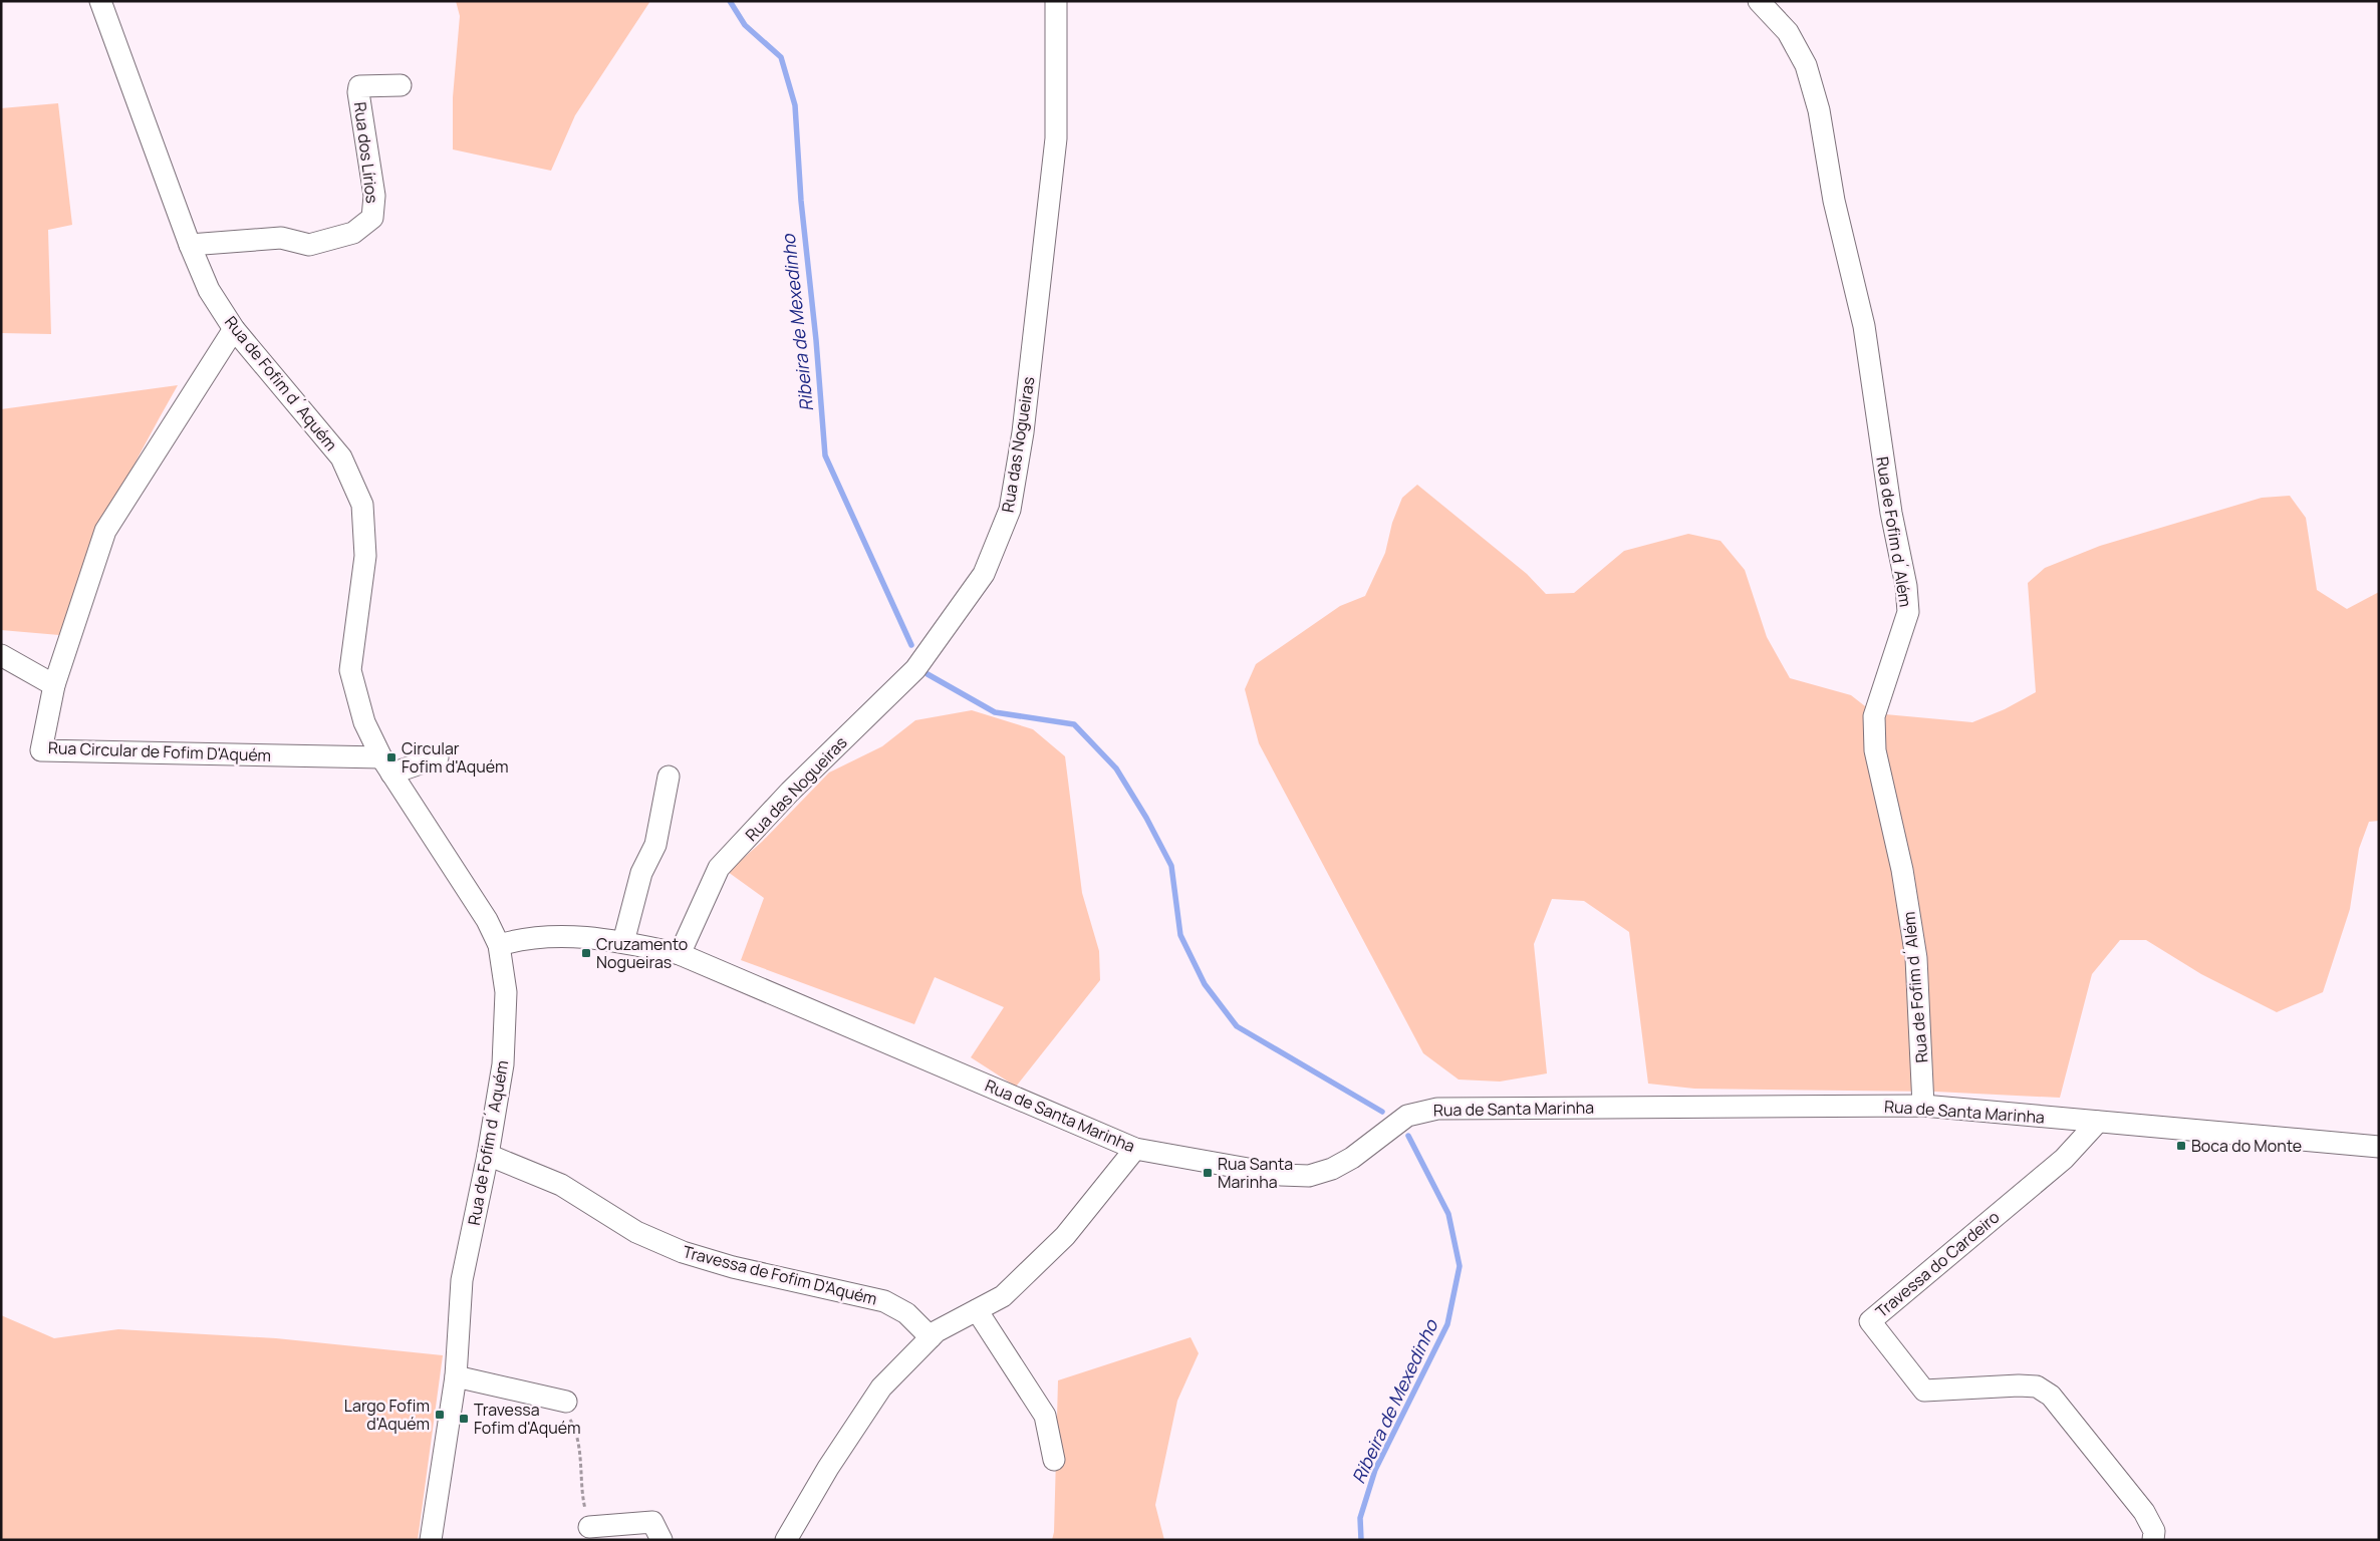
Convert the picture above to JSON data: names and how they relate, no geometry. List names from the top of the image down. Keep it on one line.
{"streets":{"street":["Rua dos Lírios","Rua de Fofim d´Aquém","Rua das Nogueiras","Rua de Fofim d´Além","Rua Circular de Fofim D'Aquém","Rua de Santa Marinha","Travessa do Cardeiro","Travessa de Fofim D'Aquém"]},"crossings":[["Rua dos Lírios","Rua de Fofim d´Aquém"],["Rua de Fofim d´Aquém","Rua Circular de Fofim D'Aquém"],["Rua de Fofim d´Aquém","Rua de Santa Marinha"],["Rua de Fofim d´Aquém","Travessa de Fofim D'Aquém"],["Rua das Nogueiras","Rua de Santa Marinha"],["Rua de Fofim d´Além","Rua de Santa Marinha"],["Rua de Santa Marinha","Travessa do Cardeiro"]],"water":["Ribeira de Mexedinho"],"places":{"transit":["Circular Fofim d'Aquém","Cruzamento Nogueiras","Boca do Monte","Rua Santa Marinha","Largo Fofim d'Aquém","Travessa Fofim d'Aquém"]}}
